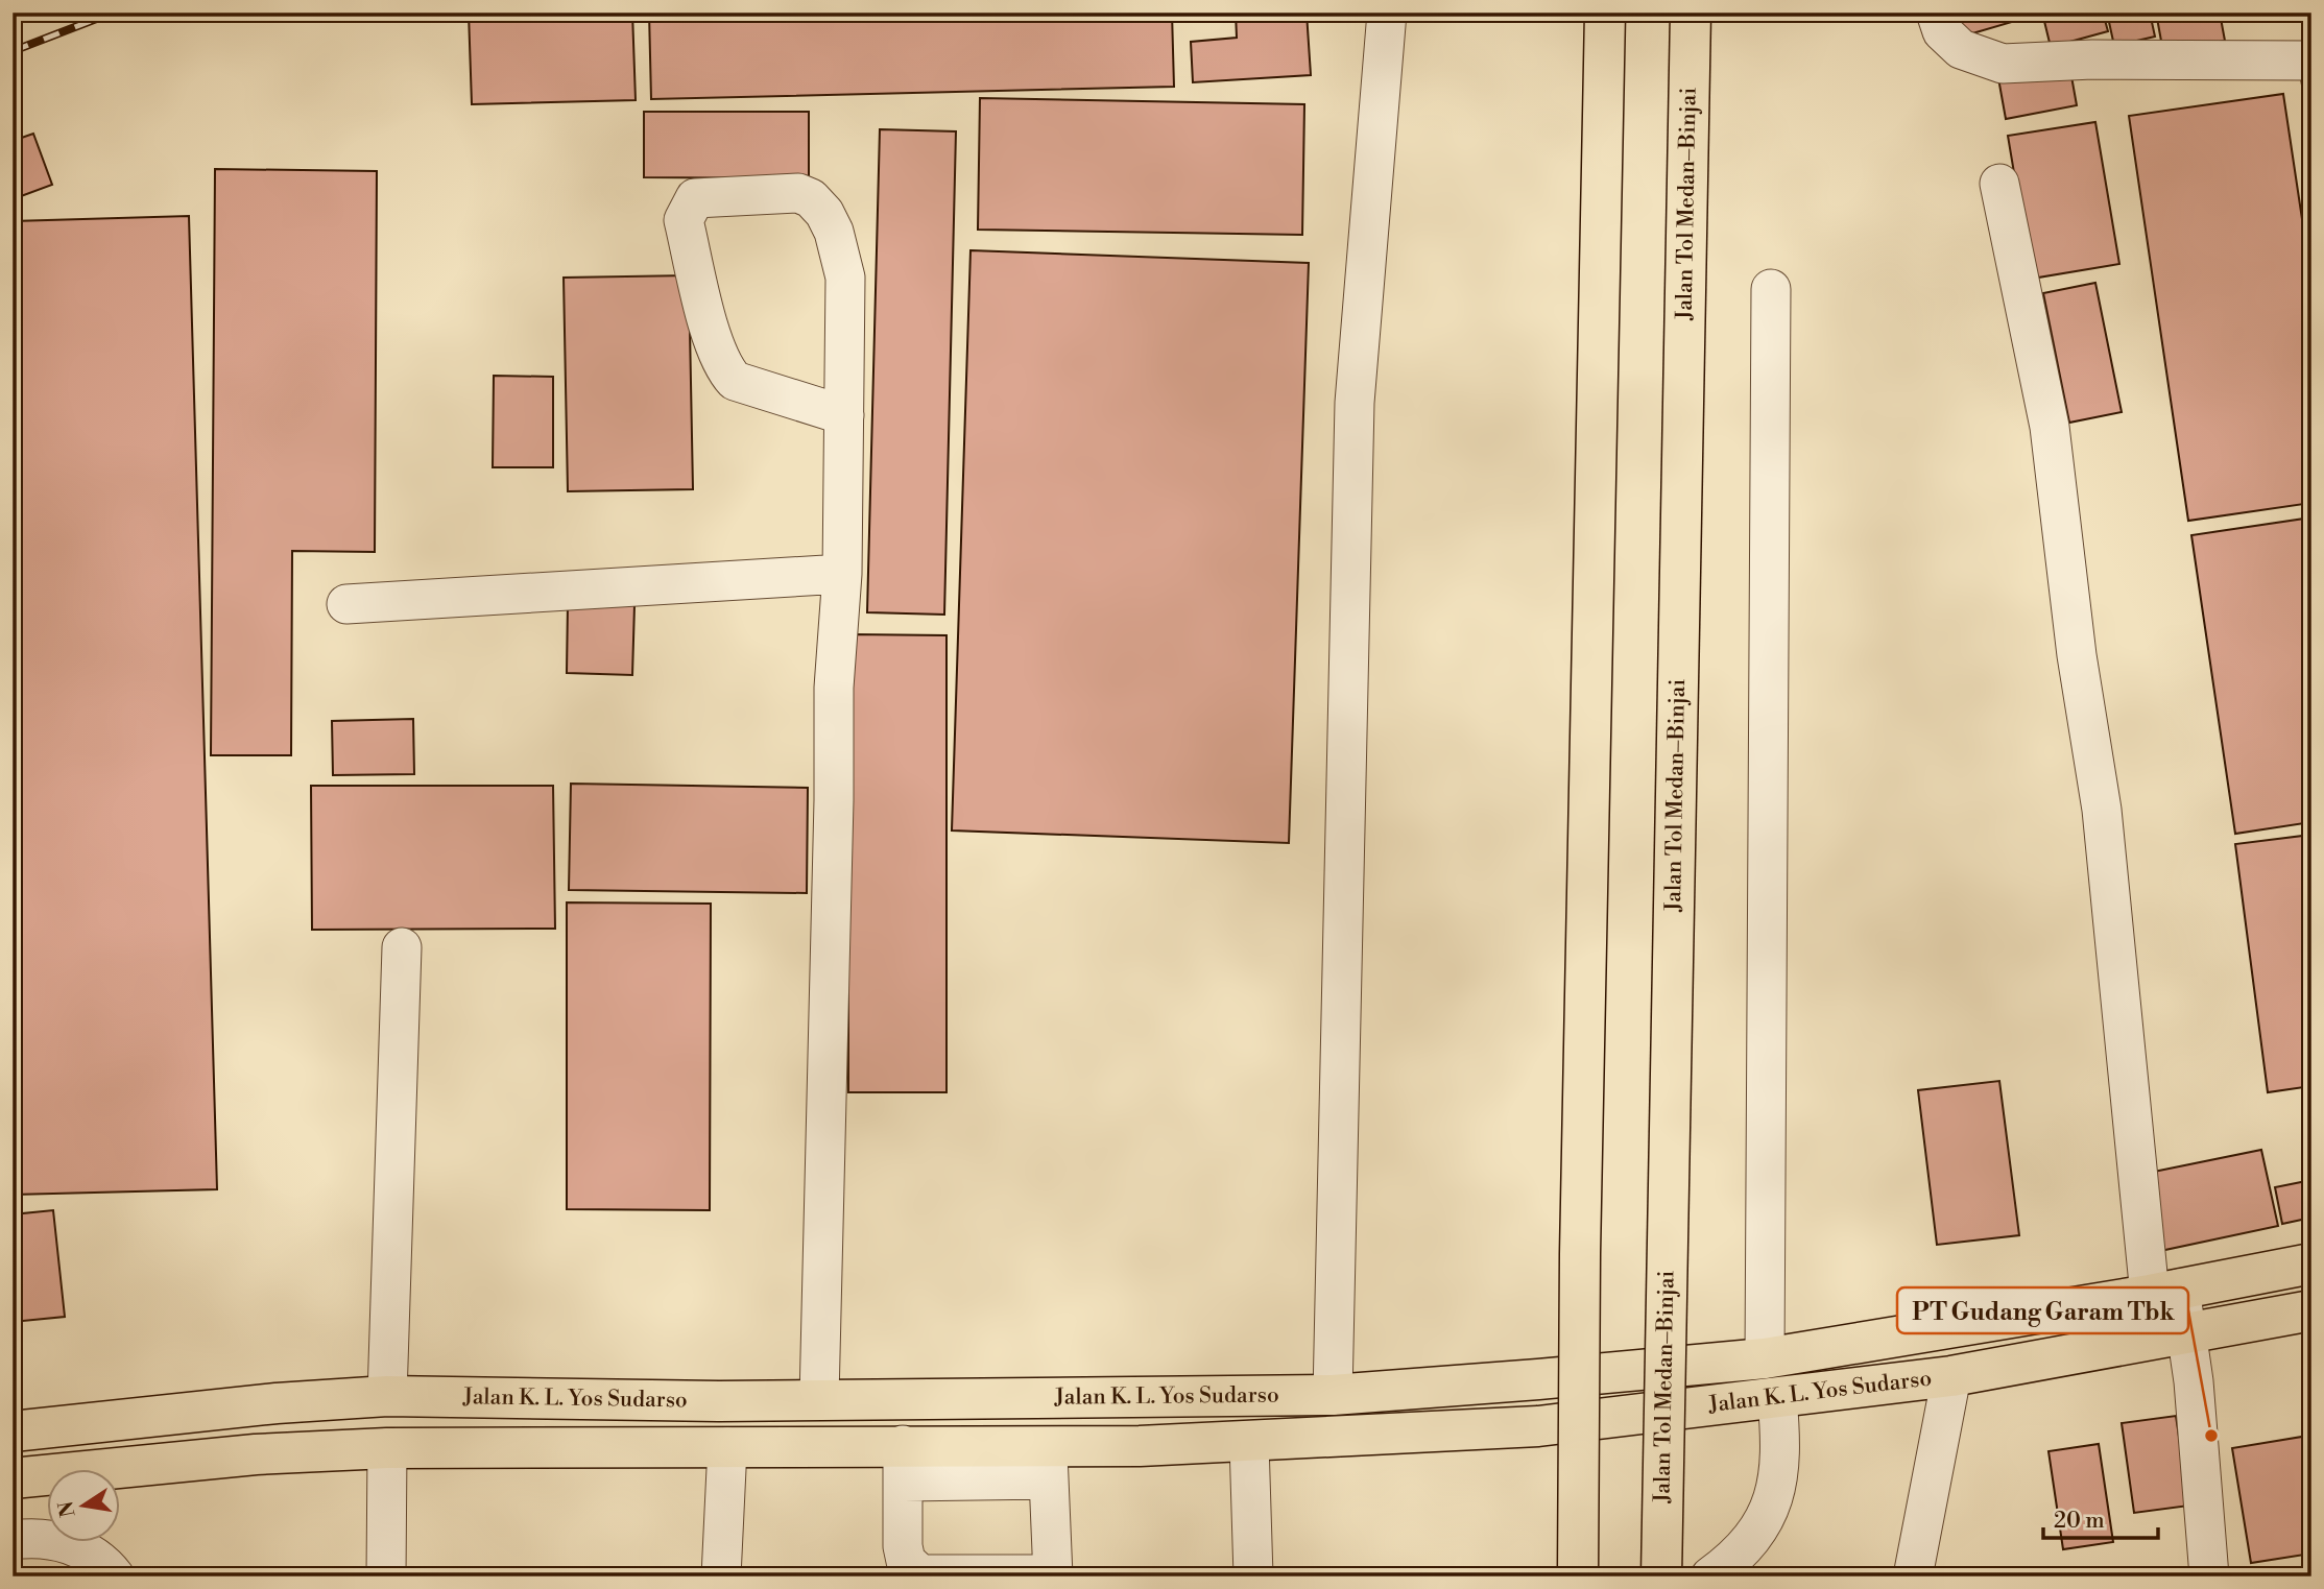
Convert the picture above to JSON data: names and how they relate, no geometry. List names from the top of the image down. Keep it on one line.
{"streets":{"highway":["Jalan Tol Medan–Binjai","Jalan K. L. Yos Sudarso"]},"places":["PT Gudang Garam Tbk"],"scale_bar":"20 m","north":"left"}
